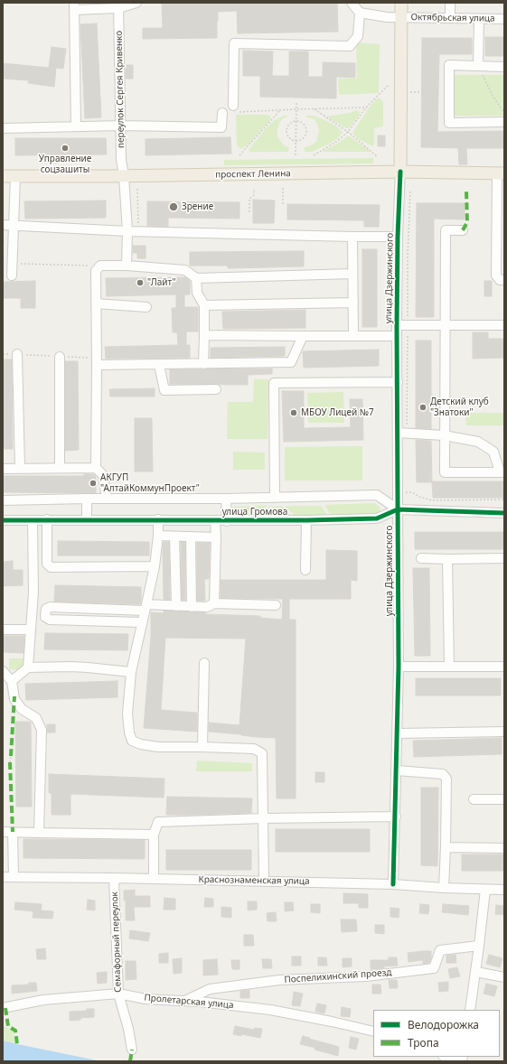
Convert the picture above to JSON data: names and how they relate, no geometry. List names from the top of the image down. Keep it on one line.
{"streets":{"main road":["проспект Ленина","улица Дзержинского"],"street":["Октябрьская улица","переулок Сергея Кривенко","улица Громова","Краснознаменская улица","Семафорный переулок","Поспелихинский проезд","Пролетарская улица"]},"crossings":[["Октябрьская улица","улица Дзержинского"],["переулок Сергея Кривенко","проспект Ленина"],["проспект Ленина","улица Дзержинского"],["улица Дзержинского","улица Громова"],["улица Дзержинского","Краснознаменская улица"],["Краснознаменская улица","Семафорный переулок"],["Семафорный переулок","Пролетарская улица"],["Поспелихинский проезд","Пролетарская улица"]],"places":["Управление соцзашиты","Зрение","\"Лайт\"","Детский клуб \"Знатоки\"","МБОУ Лицей №7","АКГУП \"АлтайКоммунПроект\""],"legend":["Велодорожка","Тропа"]}
